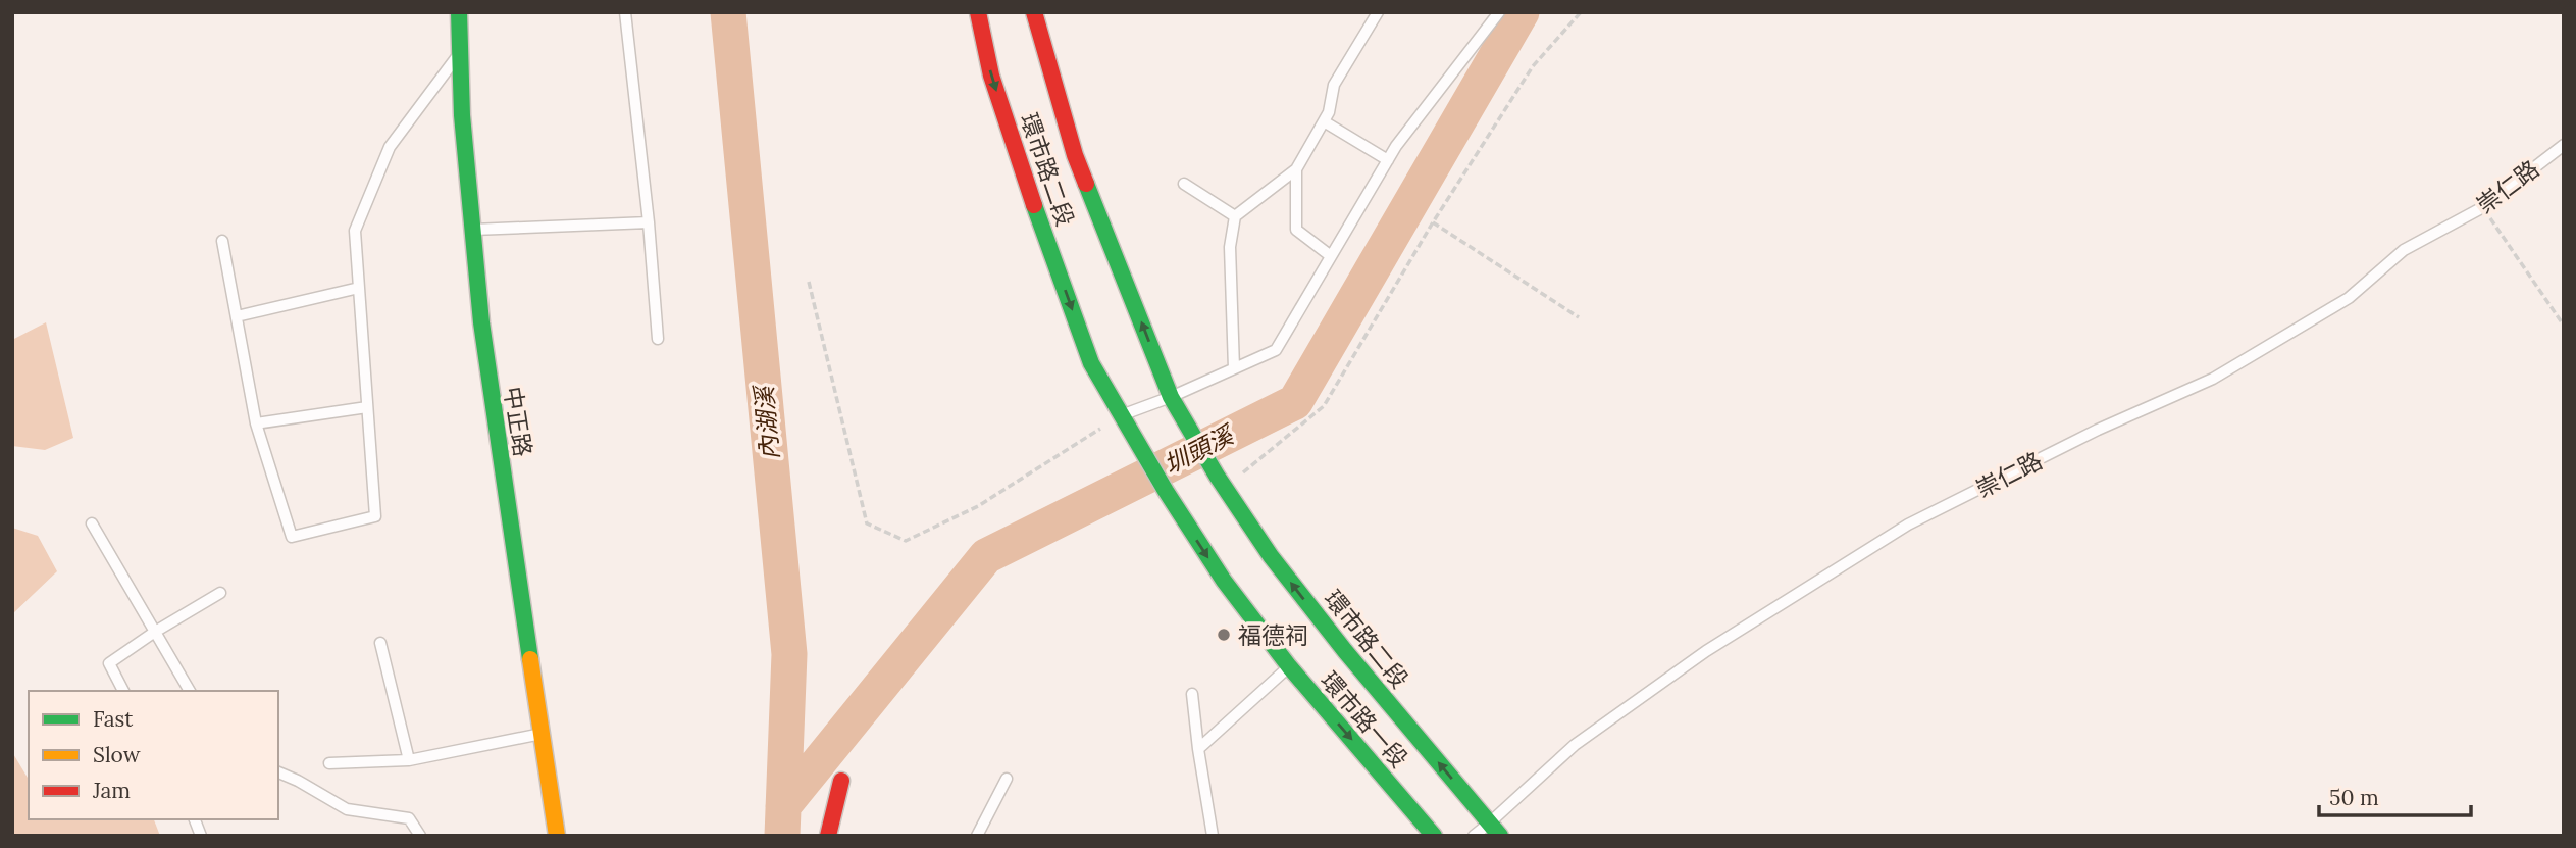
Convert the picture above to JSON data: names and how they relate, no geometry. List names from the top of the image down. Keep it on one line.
{"streets":{"main road":["環市路二段","中正路","環市路一段"],"lane":["崇仁路"]},"crossings":[["環市路二段","崇仁路"],["環市路二段","環市路一段"]],"one_way":["環市路一段"],"water":["內湖溪","圳頭溪"],"places":["福德祠"],"legend":["Fast","Slow","Jam"],"scale_bar":"50 m"}
